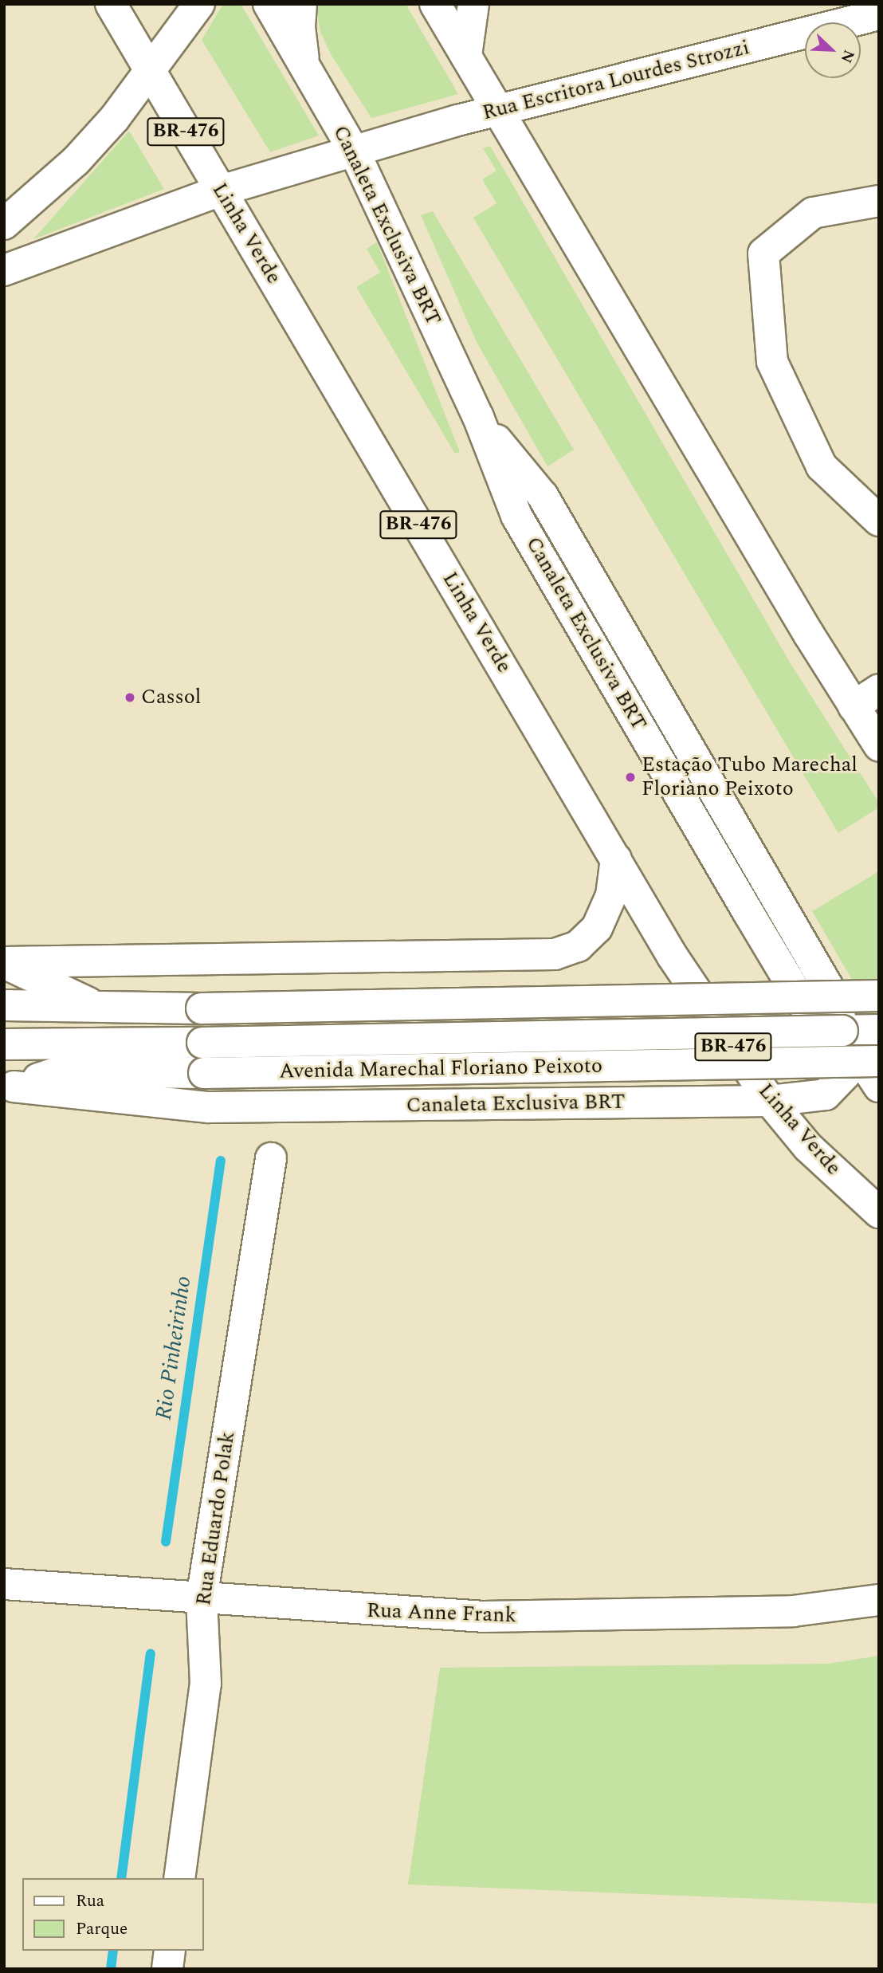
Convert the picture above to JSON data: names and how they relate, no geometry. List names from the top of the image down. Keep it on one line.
{"streets":{"main road":["Rua Escritora Lourdes Strozzi","BR-476","Canaleta Exclusiva BRT","Linha Verde","Avenida Marechal Floriano Peixoto","Rua Eduardo Polak","Rua Anne Frank"]},"crossings":[["Rua Escritora Lourdes Strozzi","Canaleta Exclusiva BRT"],["Rua Escritora Lourdes Strozzi","Linha Verde"],["Canaleta Exclusiva BRT","Linha Verde"],["Canaleta Exclusiva BRT","Avenida Marechal Floriano Peixoto"],["Rua Eduardo Polak","Rua Anne Frank"]],"water":["Rio Pinheirinho"],"places":["Cassol","Estação Tubo Marechal Floriano Peixoto"],"legend":["Rua","Parque"],"north":"bottom right"}
